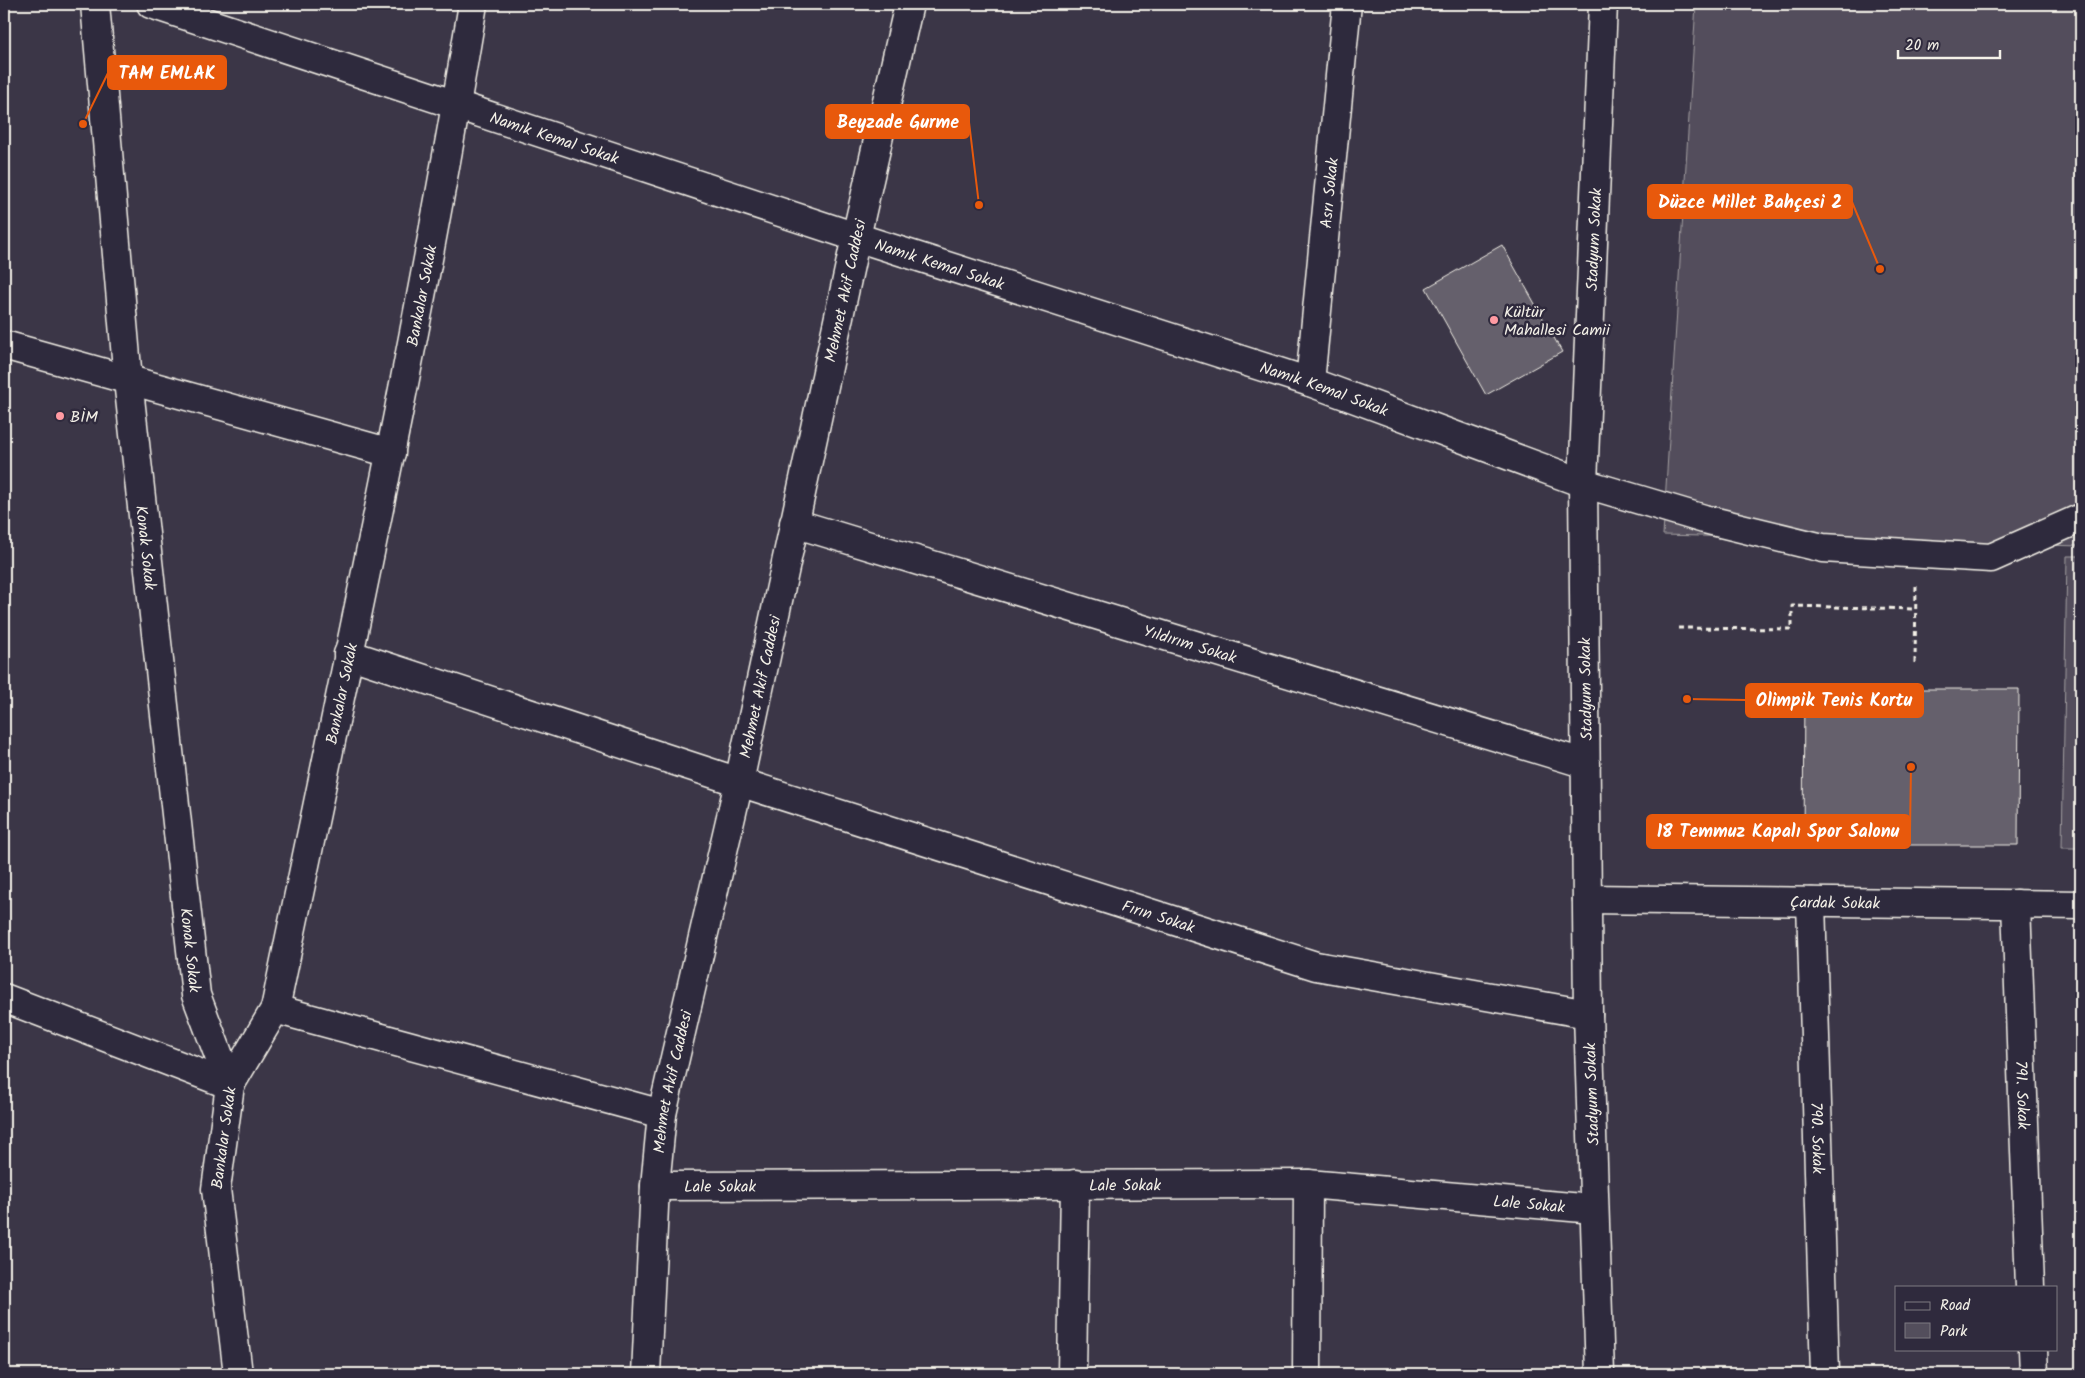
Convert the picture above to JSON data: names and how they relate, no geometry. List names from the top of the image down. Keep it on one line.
{"streets":{"street":["Namık Kemal Sokak","Asrı Sokak","Stadyum Sokak","Mehmet Akif Caddesi","Bankalar Sokak","Konak Sokak","Yıldırım Sokak","Çardak Sokak","Fırın Sokak","791. Sokak","790. Sokak","Lale Sokak"]},"crossings":[["Namık Kemal Sokak","Asrı Sokak"],["Namık Kemal Sokak","Stadyum Sokak"],["Namık Kemal Sokak","Mehmet Akif Caddesi"],["Namık Kemal Sokak","Bankalar Sokak"],["Stadyum Sokak","Yıldırım Sokak"],["Stadyum Sokak","Çardak Sokak"],["Stadyum Sokak","Fırın Sokak"],["Stadyum Sokak","Lale Sokak"],["Mehmet Akif Caddesi","Yıldırım Sokak"],["Mehmet Akif Caddesi","Fırın Sokak"],["Mehmet Akif Caddesi","Lale Sokak"],["Bankalar Sokak","Konak Sokak"],["Bankalar Sokak","Fırın Sokak"],["Çardak Sokak","791. Sokak"],["Çardak Sokak","790. Sokak"]],"places":["TAM EMLAK","Beyzade Gurme","Düzce Millet Bahçesi 2","Kültür Mahallesi Camii","BİM","Olimpik Tenis Kortu","18 Temmuz Kapalı Spor Salonu"],"legend":["Road","Park"],"scale_bar":"20 m"}
